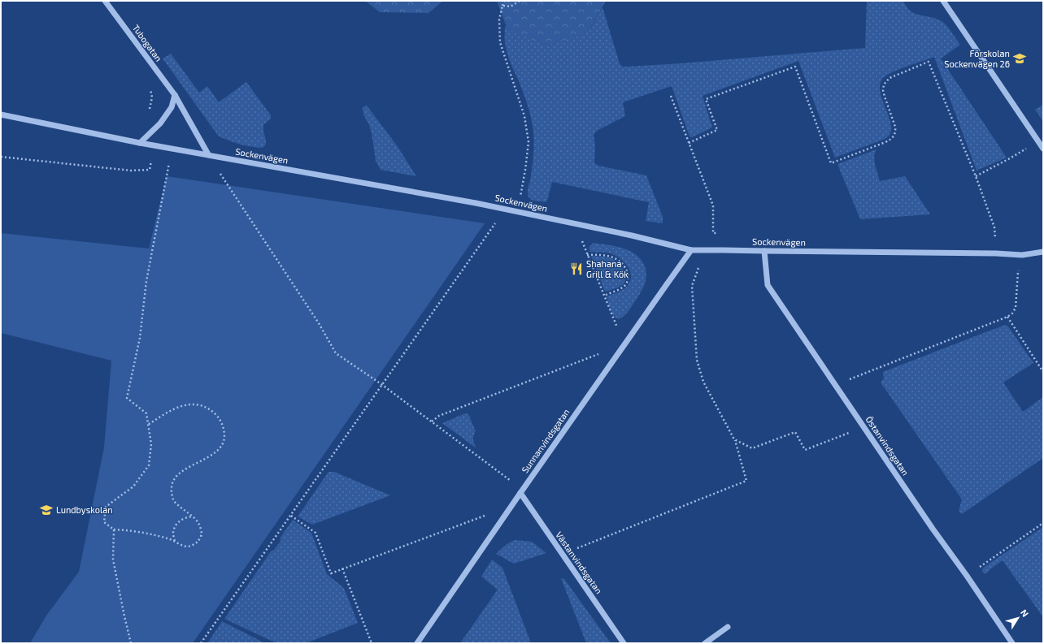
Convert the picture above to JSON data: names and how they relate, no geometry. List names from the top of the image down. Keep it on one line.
{"streets":{"street":["Tubogatan","Sockenvägen","Sunnanvindsgatan","Östanvindsgatan","Västanvindsgatan"]},"crossings":[["Tubogatan","Sockenvägen"],["Sockenvägen","Sunnanvindsgatan"],["Sockenvägen","Östanvindsgatan"],["Sunnanvindsgatan","Västanvindsgatan"]],"places":{"school or university":["Förskolan Sockenvägen 26","Lundbyskolan"],"restaurant":["Shahana Grill & Kök"]},"north":"top right"}
